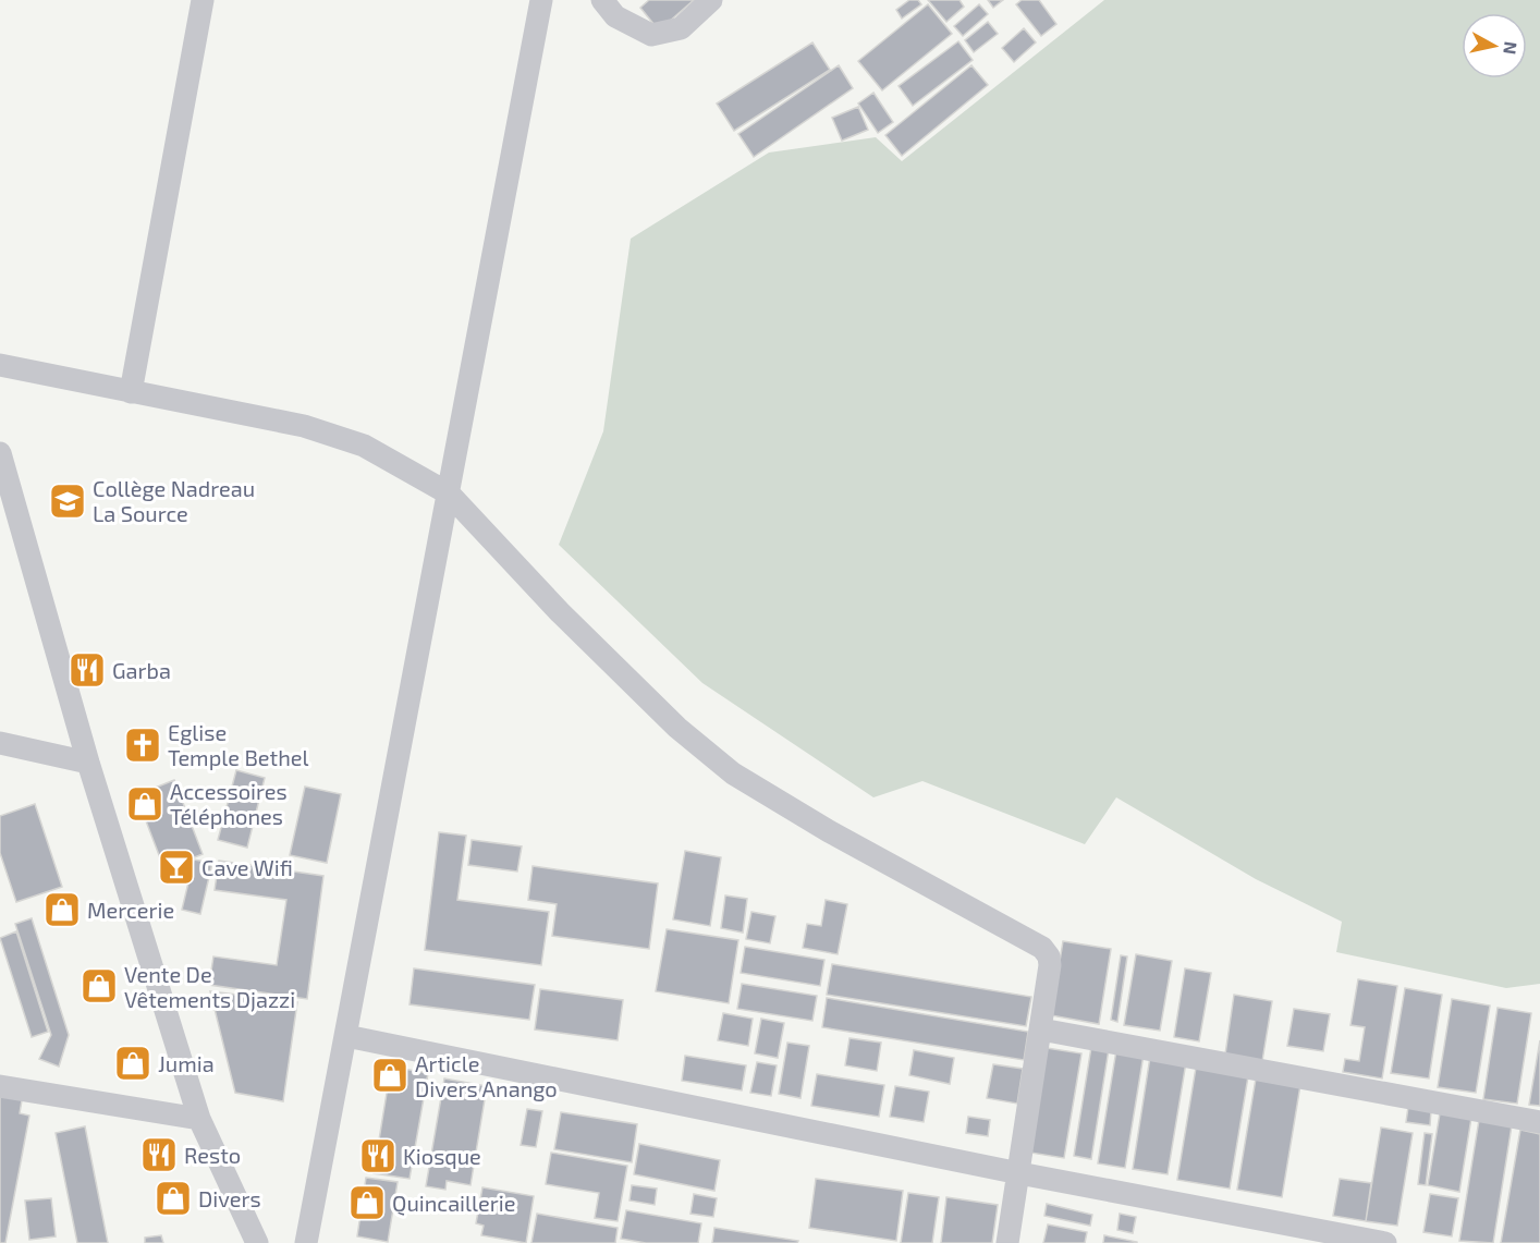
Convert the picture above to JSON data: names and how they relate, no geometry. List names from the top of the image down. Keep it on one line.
{"places":{"school or university":["Collège Nadreau La Source"],"restaurant":["Garba","Resto","Kiosque"],"church":["Eglise Temple Bethel"],"shop":["Accessoires Téléphones","Mercerie","Vente De Vêtements Djazzi","Jumia","Article Divers Anango","Divers","Quincaillerie"],"bar":["Cave Wifi"]},"north":"right"}
